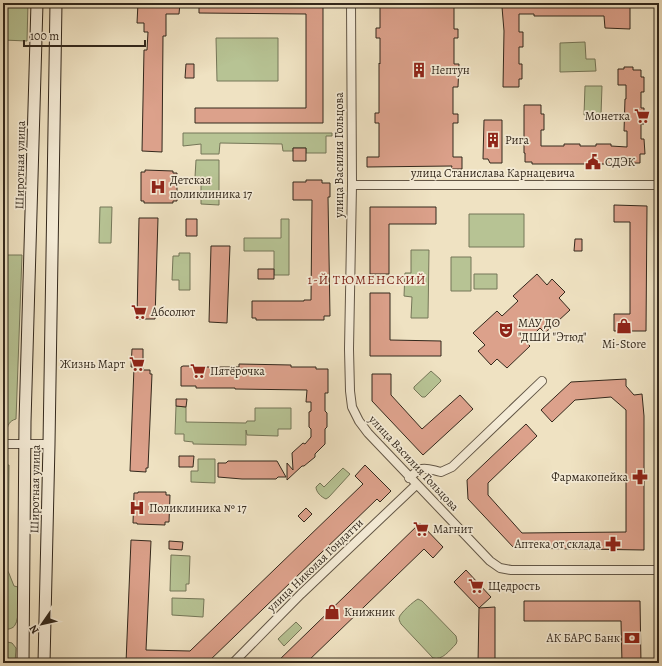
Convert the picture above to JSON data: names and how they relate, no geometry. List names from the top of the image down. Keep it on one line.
{"streets":{"main road":["Широтная улица"],"street":["улица Василия Гольцова","улица Станислава Карнацевича","улица Николая Гондатти"]},"crossings":[["улица Василия Гольцова","улица Станислава Карнацевича"],["улица Василия Гольцова","улица Николая Гондатти"]],"districts":["1-Й ТЮМЕНСКИЙ"],"places":{"building":["Нептун","Рига"],"supermarket":["Монетка","Абсолют","Жизнь Март","Пятёрочка","Магнит","Щедрость"],"public building":["СДЭК"],"hospital":["Детская поликлиника 17","Поликлиника № 17"],"shop":["Mi-Store","Книжник"],"theatre":["МАУ ДО \"ДШИ \"Этюд\""],"pharmacy":["Фармакопейка","Аптека от склада"],"bank":["АК БАРС Банк"]},"scale_bar":"100 m","north":"bottom left"}
